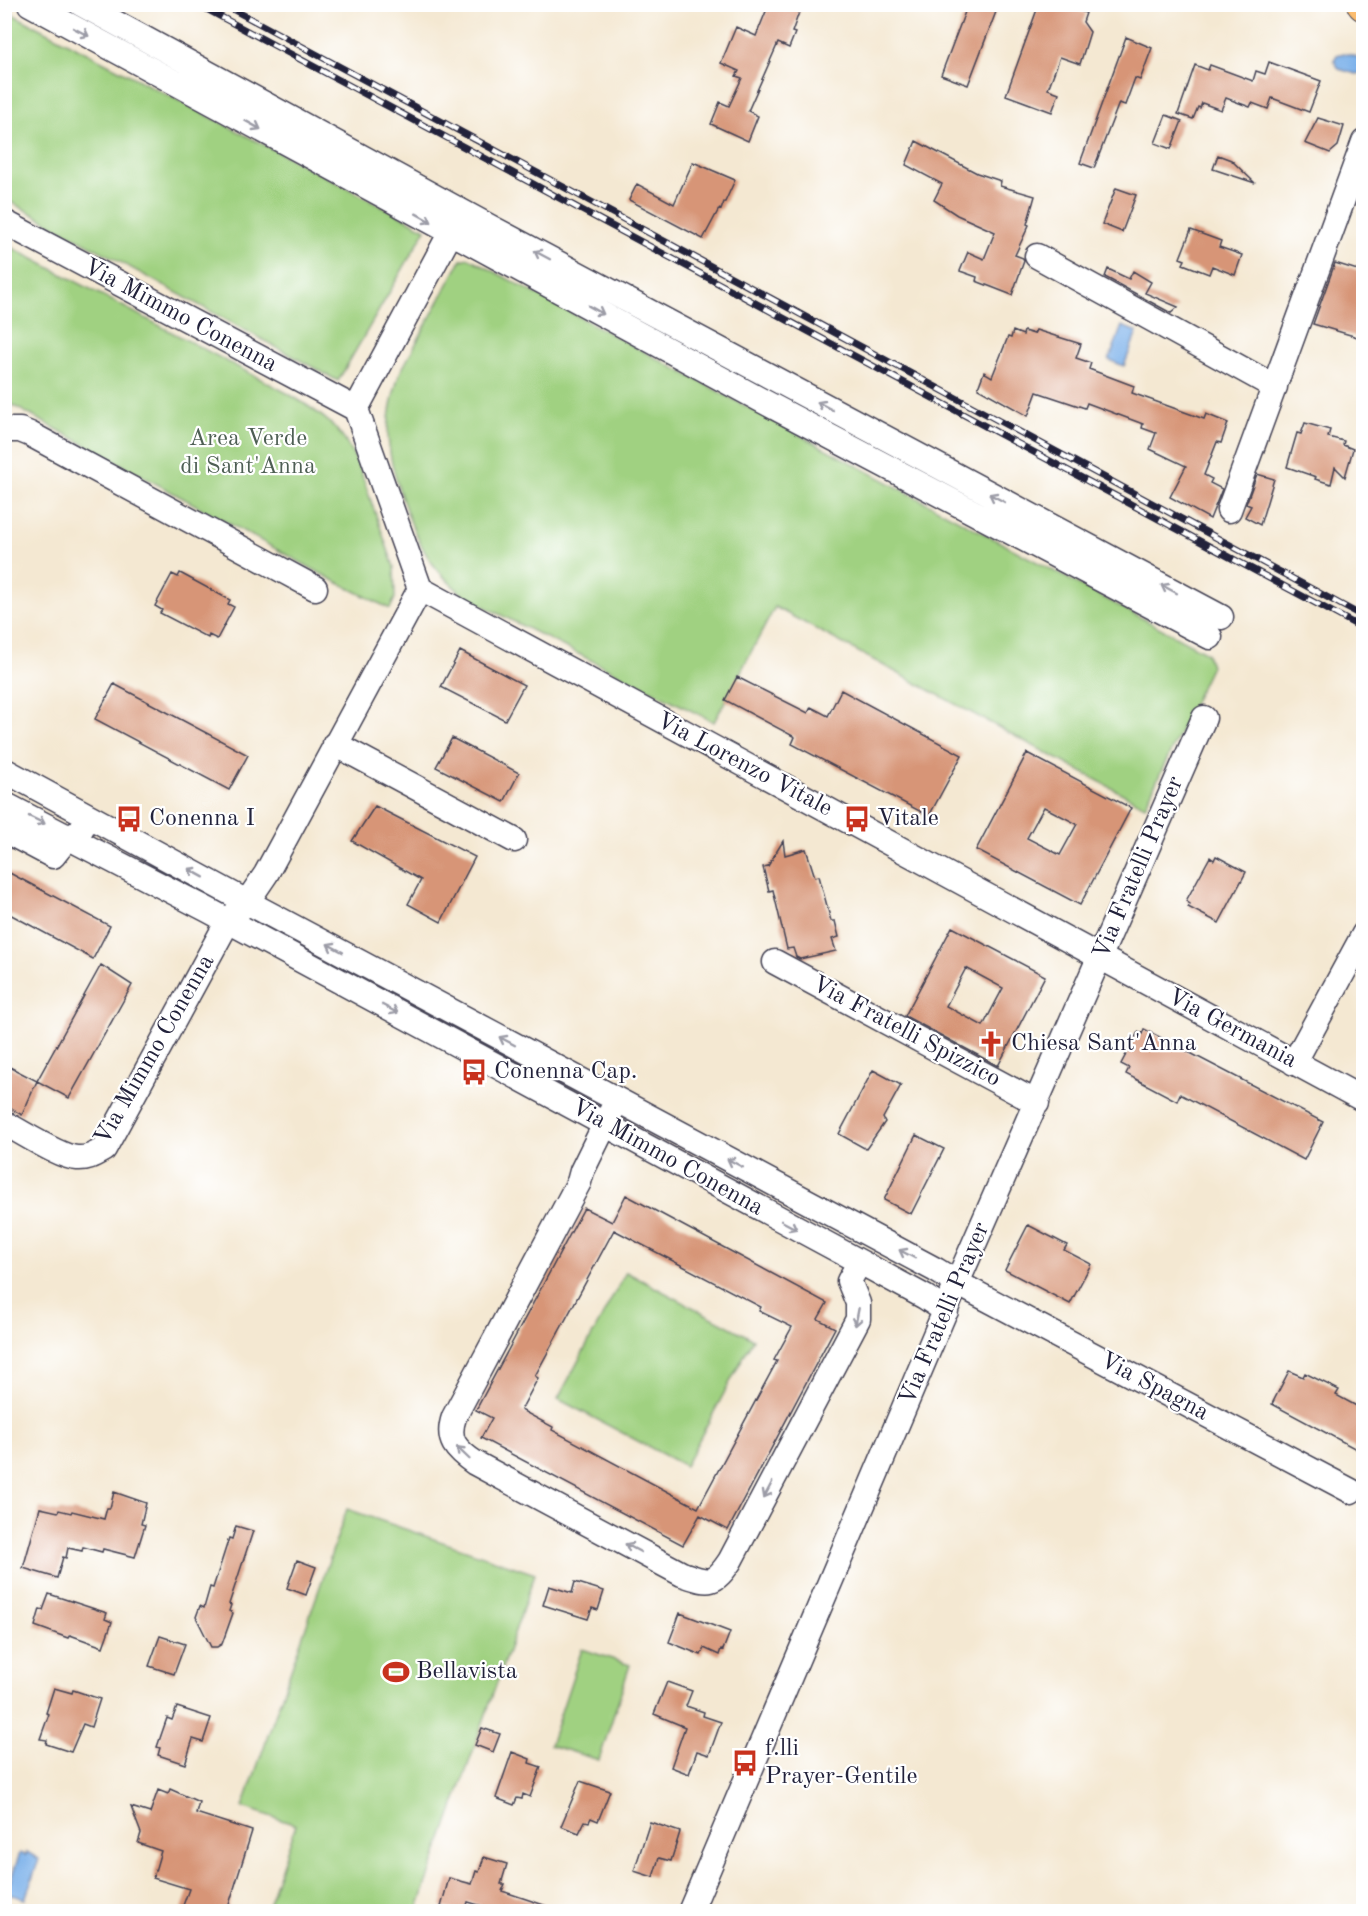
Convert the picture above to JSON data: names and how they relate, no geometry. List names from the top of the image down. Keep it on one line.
{"streets":{"street":["Via Mimmo Conenna","Via Lorenzo Vitale","Via Fratelli Prayer","Via Germania","Via Fratelli Spizzico","Via Spagna"]},"crossings":[["Via Mimmo Conenna","Via Fratelli Prayer"],["Via Mimmo Conenna","Via Spagna"],["Via Lorenzo Vitale","Via Fratelli Prayer"],["Via Lorenzo Vitale","Via Germania"],["Via Fratelli Prayer","Via Germania"],["Via Fratelli Prayer","Via Fratelli Spizzico"],["Via Fratelli Prayer","Via Spagna"]],"parks":["Area Verde di Sant'Anna"],"places":{"bus stop":["Conenna I","Vitale","Conenna Cap.","f.lli Prayer-Gentile"],"church":["Chiesa Sant'Anna"],"sports":["Bellavista"]}}
